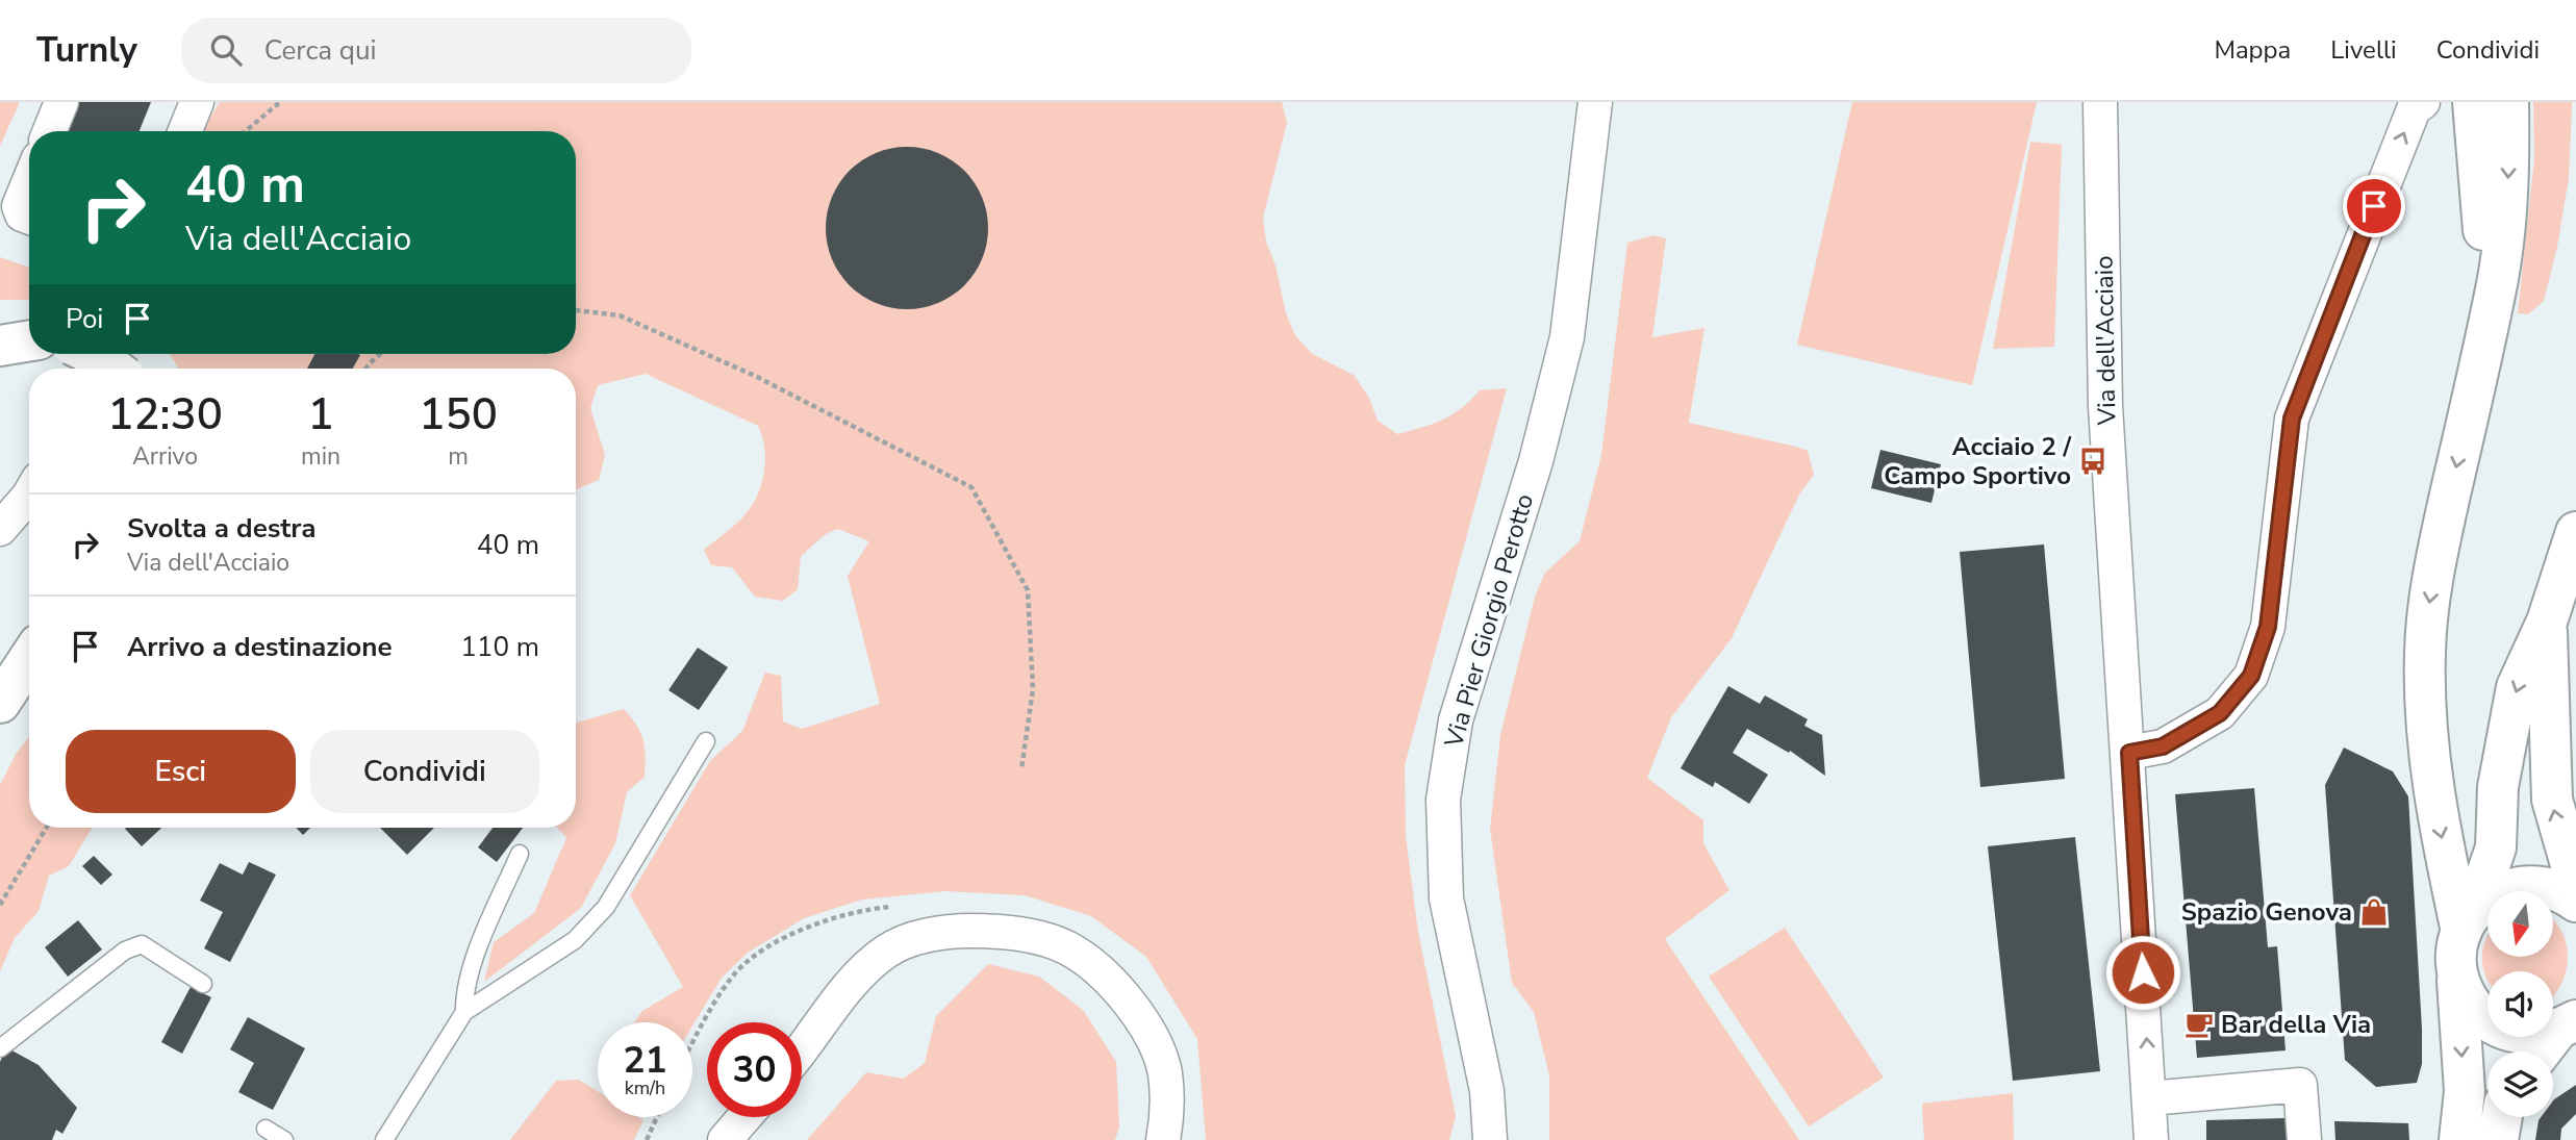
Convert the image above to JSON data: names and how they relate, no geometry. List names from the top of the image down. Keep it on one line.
{"streets":{"street":["Via dell'Acciaio","Via Pier Giorgio Perotto"]},"places":{"bus stop":["Acciaio 2 / Campo Sportivo"],"shop":["Spazio Genova"],"cafe":["Bar della Via"]},"north":"bottom","page":{"header":"Turnly","search":"Cerca qui","nav":["Mappa","Livelli","Condividi"],"turn":["40 m","Via dell'Acciaio"],"then":"Poi","eta":["12:30","Arrivo","1","min","150","m"],"list":[{"name":"Svolta a destra","note":"Via dell'Acciaio","value":"40 m"},{"name":"Arrivo a destinazione","value":"110 m"}],"buttons":["Esci","Condividi"],"speed":"21 km/h","limit":"30"}}
